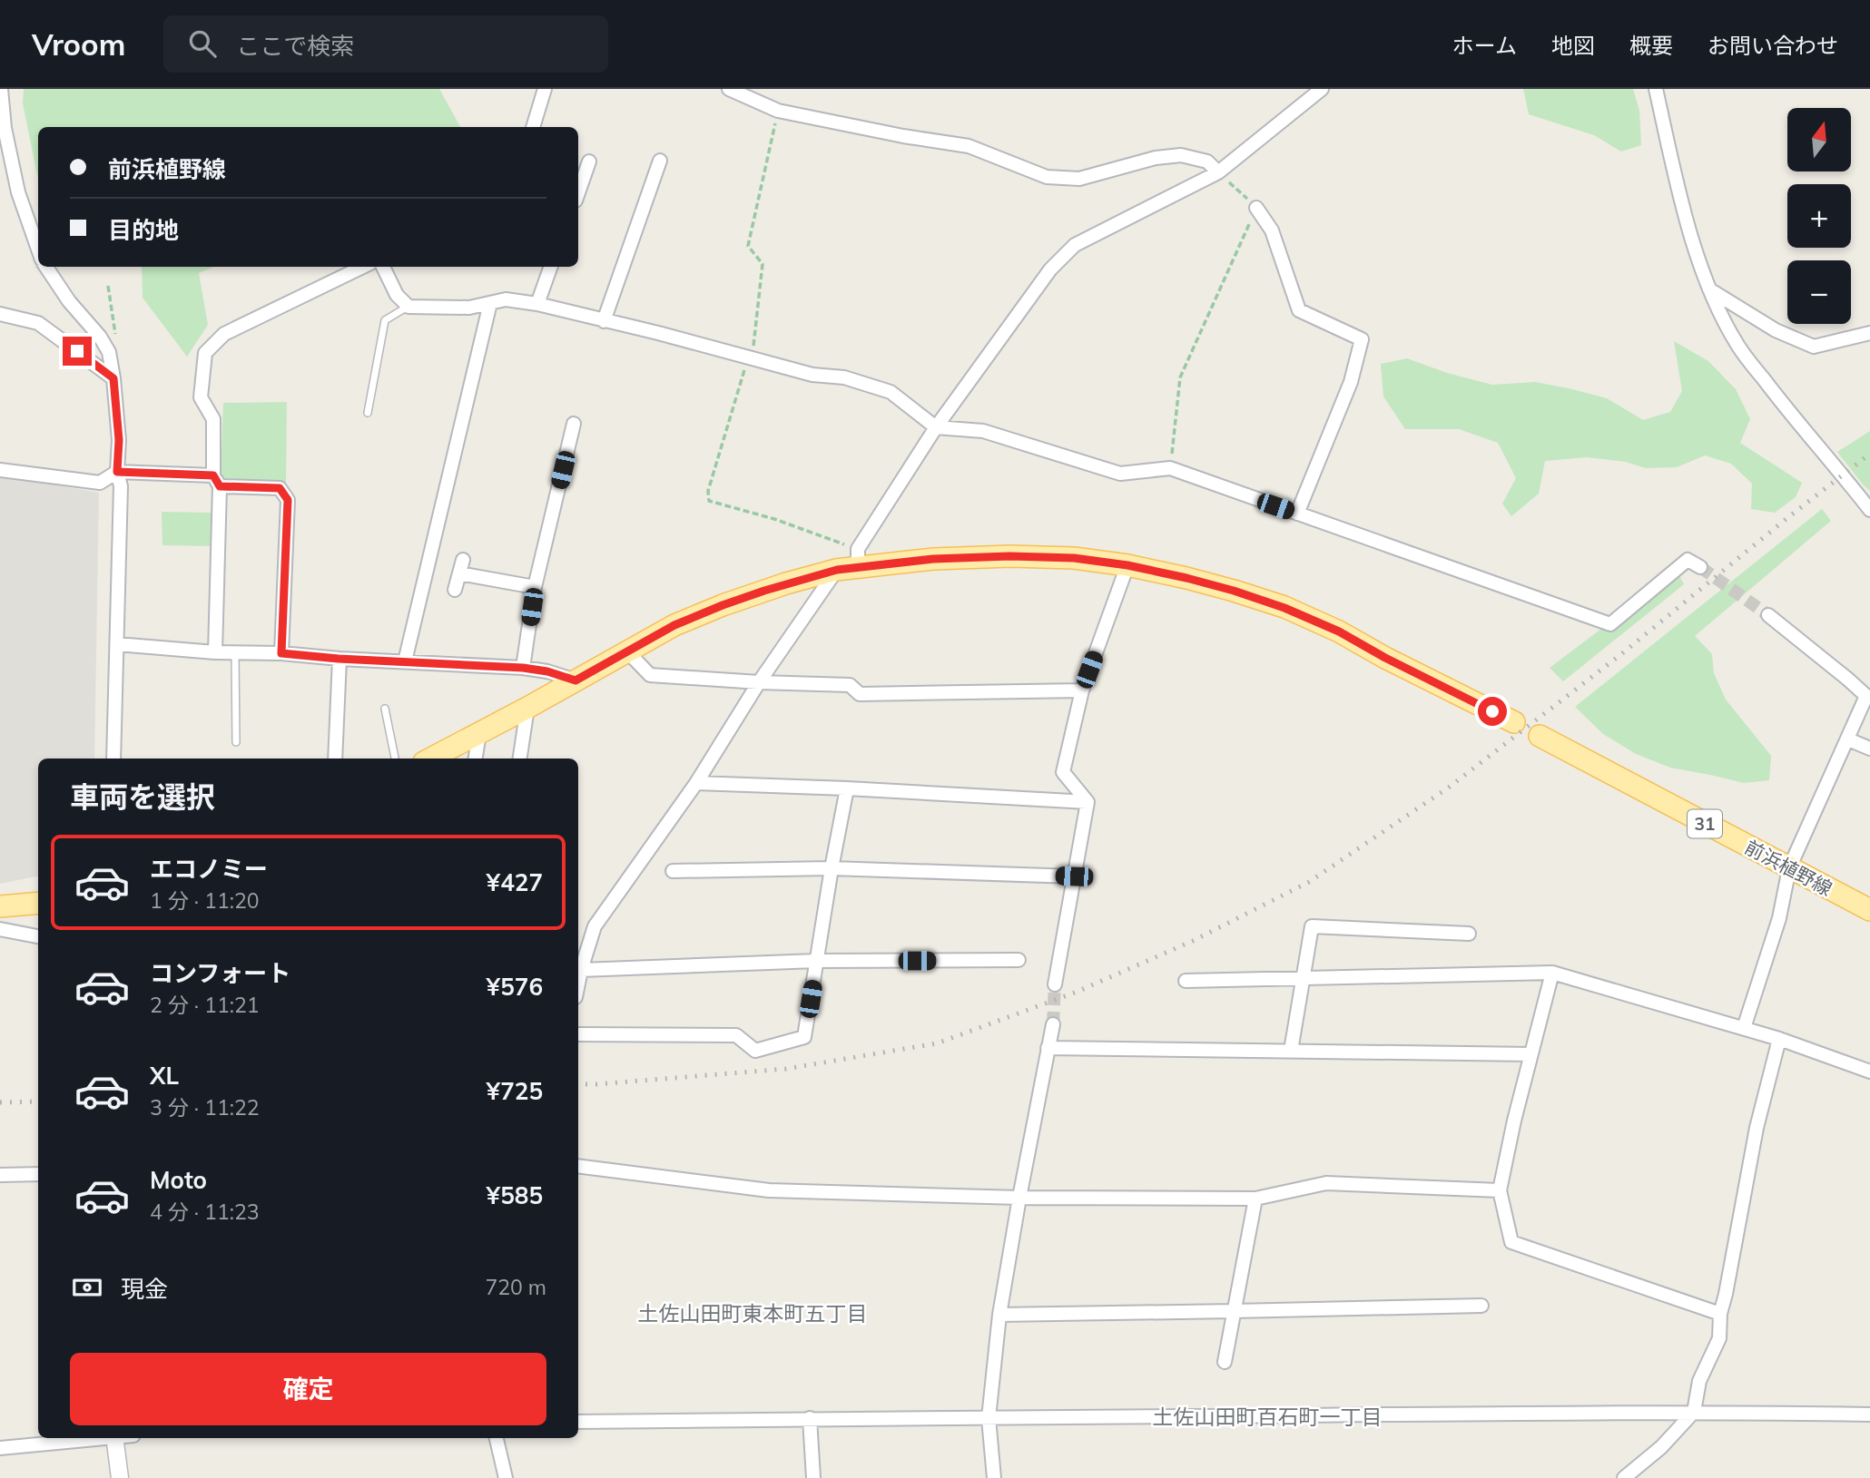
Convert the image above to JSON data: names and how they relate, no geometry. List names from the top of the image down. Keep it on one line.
{"streets":{"main road":["31","前浜植野線"]},"districts":["土佐山田町東本町五丁目","土佐山田町百石町一丁目"],"north":"top","page":{"header":"Vroom","search":"ここで検索","nav":["ホーム","地図","概要","お問い合わせ"],"map_buttons":["+","−"],"banner":["前浜植野線","目的地"],"heading":"車両を選択","list":[{"name":"エコノミー","note":"1 分 · 11:20","value":"¥427"},{"name":"コンフォート","note":"2 分 · 11:21","value":"¥576"},{"name":"XL","note":"3 分 · 11:22","value":"¥725"},{"name":"Moto","note":"4 分 · 11:23","value":"¥585"}],"pay":["現金","720 m"],"buttons":"確定"}}
